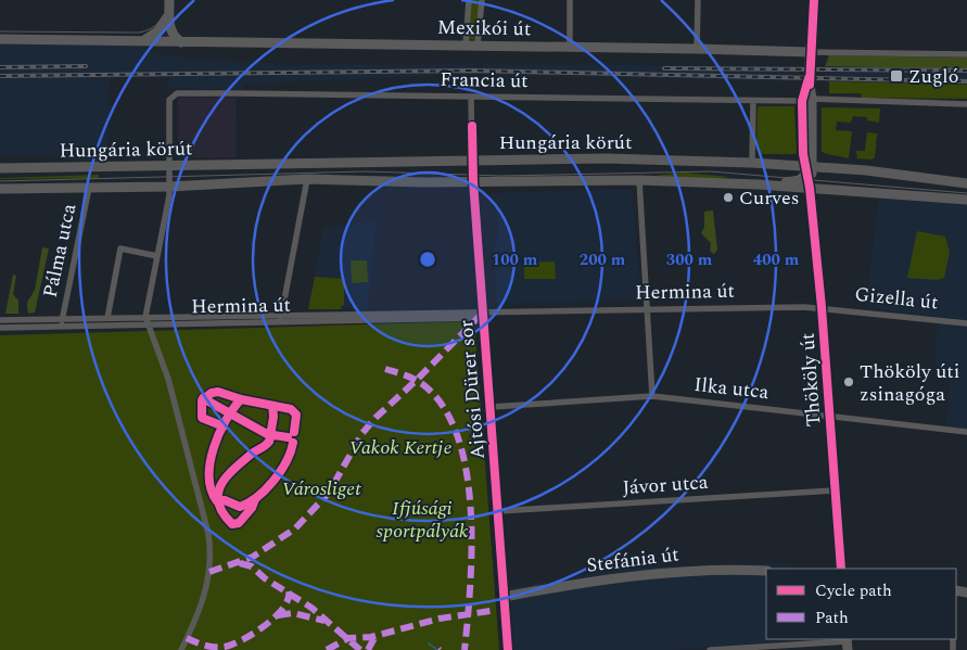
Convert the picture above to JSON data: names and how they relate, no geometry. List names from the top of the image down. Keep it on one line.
{"streets":{"main road":["Hungária körút"],"street":["Mexikói út","Francia út","Pálma utca","Hermina út","Gizella út","Thököly út","Ilka utca","Ajtósi Dürer sor","Jávor utca","Stefánia út"]},"crossings":[["Mexikói út","Thököly út"],["Francia út","Hungária körút"],["Francia út","Thököly út"],["Francia út","Ajtósi Dürer sor"],["Hungária körút","Pálma utca"],["Hungária körút","Thököly út"],["Hungária körút","Ajtósi Dürer sor"],["Pálma utca","Hermina út"],["Hermina út","Gizella út"],["Hermina út","Thököly út"],["Hermina út","Ajtósi Dürer sor"],["Gizella út","Thököly út"],["Thököly út","Ilka utca"],["Thököly út","Jávor utca"],["Ilka utca","Ajtósi Dürer sor"],["Ajtósi Dürer sor","Jávor utca"],["Ajtósi Dürer sor","Stefánia út"]],"parks":["Vakok Kertje","Városliget","Ifjúsági sportpályák"],"places":{"transit":["Zugló"],"other":["Curves","Thököly úti zsinagóga"]},"legend":["Cycle path","Path"],"rings":["100 m","200 m","300 m","400 m"]}
